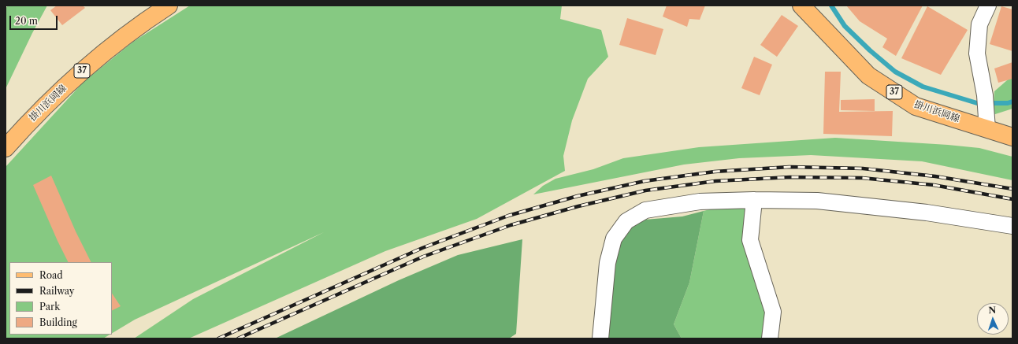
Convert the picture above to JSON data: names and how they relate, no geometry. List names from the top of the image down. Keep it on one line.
{"streets":{"main road":["37","掛川浜岡線"]},"legend":["Road","Railway","Park","Building"],"scale_bar":"20 m","north":"top"}
